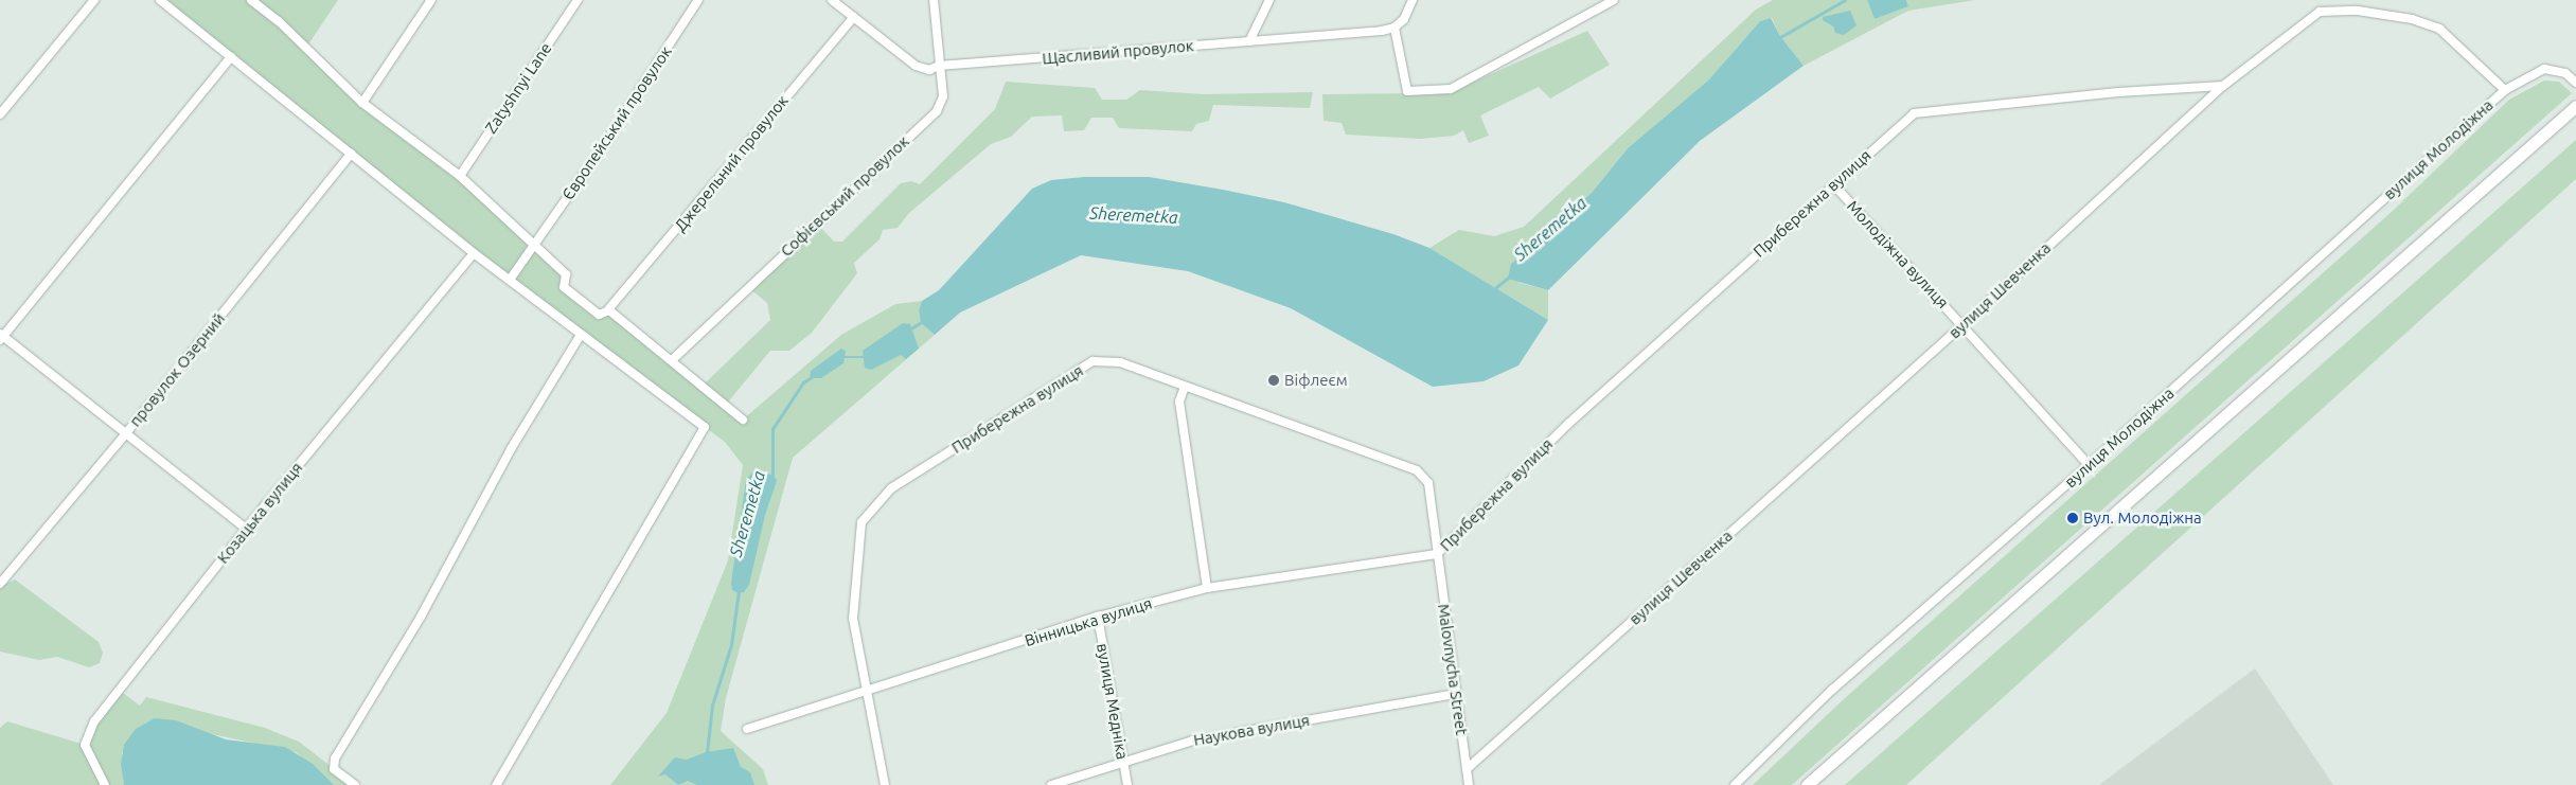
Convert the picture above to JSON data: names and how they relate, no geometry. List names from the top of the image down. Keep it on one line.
{"streets":{"street":["Щасливий провулок","Zatyshnyi Lane","Європейський провулок","вулиця Молодіжна","Джерельний провулок","Софієвський провулок","Прибережна вулиця","Молодіжна вулиця","вулиця Шевченка","провулок Озерний","Козацька вулиця","Вінницька вулиця","Malovnycha Street","вулиця Медніка","Наукова вулиця"]},"crossings":[["Щасливий провулок","Джерельний провулок"],["Щасливий провулок","Софієвський провулок"],["вулиця Молодіжна","Молодіжна вулиця"],["вулиця Молодіжна","вулиця Шевченка"],["Прибережна вулиця","Молодіжна вулиця"],["Прибережна вулиця","вулиця Шевченка"],["Прибережна вулиця","Вінницька вулиця"],["Прибережна вулиця","Malovnycha Street"],["Молодіжна вулиця","вулиця Шевченка"],["вулиця Шевченка","Malovnycha Street"],["Вінницька вулиця","Malovnycha Street"],["Вінницька вулиця","вулиця Медніка"],["Malovnycha Street","Наукова вулиця"],["вулиця Медніка","Наукова вулиця"]],"water":["Sheremetka"],"places":["Віфлеєм","Вул. Молодіжна"]}
